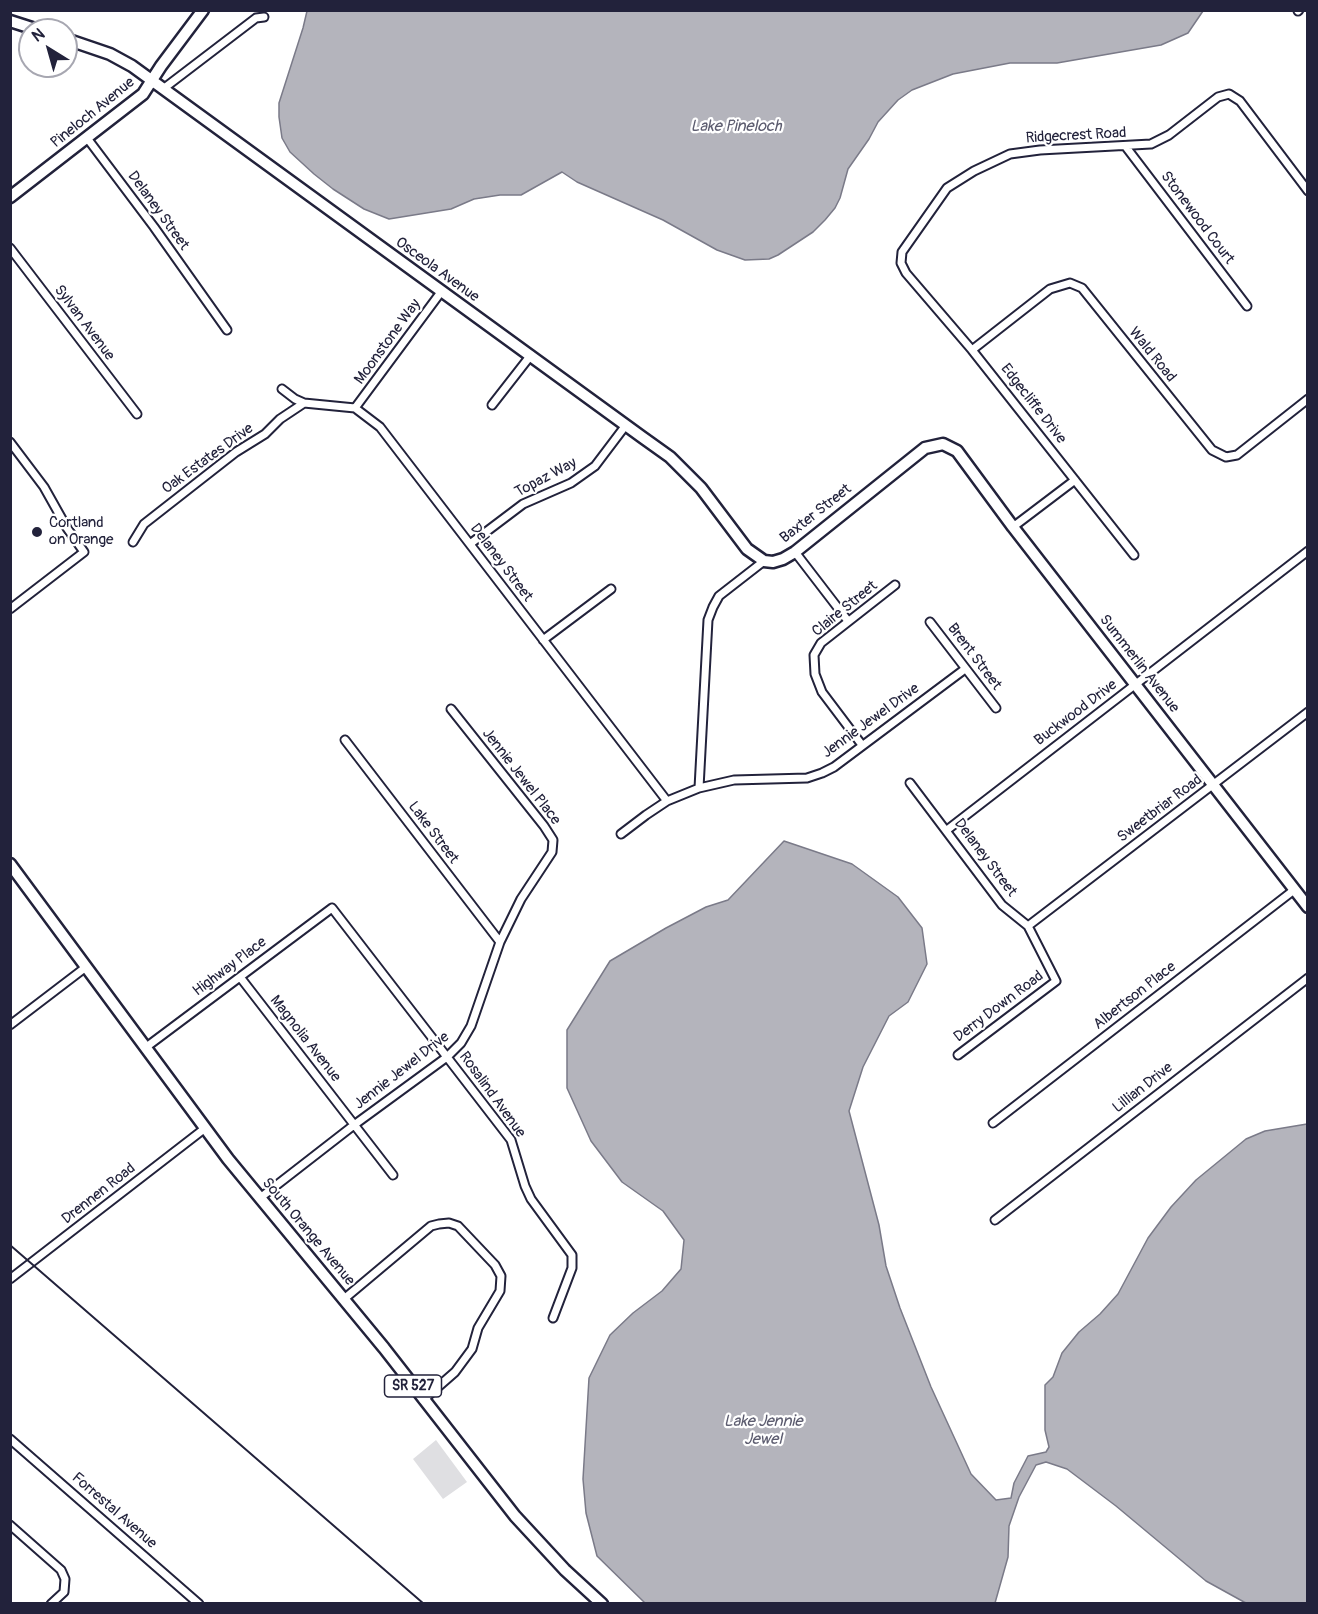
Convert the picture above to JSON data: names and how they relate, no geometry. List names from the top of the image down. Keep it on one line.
{"streets":{"street":["Pineloch Avenue","Ridgecrest Road","Delaney Street","Stonewood Court","Osceola Avenue","Sylvan Avenue","Moonstone Way","Wald Road","Edgecliffe Drive","Oak Estates Drive","Topaz Way","Baxter Street","Claire Street","Brent Street","Summerlin Avenue","Buckwood Drive","Jennie Jewel Drive","Jennie Jewel Place","Sweetbriar Road","Lake Street","Highway Place","Albertson Place","Derry Down Road","Magnolia Avenue","Lillian Drive","Rosalind Avenue","Drennen Road","South Orange Avenue","SR 527","Forrestal Avenue"]},"crossings":[["Pineloch Avenue","Delaney Street"],["Pineloch Avenue","Osceola Avenue"],["Ridgecrest Road","Stonewood Court"],["Ridgecrest Road","Edgecliffe Drive"],["Delaney Street","Moonstone Way"],["Delaney Street","Topaz Way"],["Delaney Street","Buckwood Drive"],["Delaney Street","Jennie Jewel Drive"],["Delaney Street","Sweetbriar Road"],["Delaney Street","Derry Down Road"],["Osceola Avenue","Moonstone Way"],["Osceola Avenue","Topaz Way"],["Osceola Avenue","Baxter Street"],["Wald Road","Edgecliffe Drive"],["Baxter Street","Summerlin Avenue"],["Baxter Street","Jennie Jewel Drive"],["Claire Street","Jennie Jewel Drive"],["Brent Street","Jennie Jewel Drive"],["Summerlin Avenue","Buckwood Drive"],["Summerlin Avenue","Sweetbriar Road"],["Summerlin Avenue","Albertson Place"],["Jennie Jewel Drive","Jennie Jewel Place"],["Jennie Jewel Drive","Lake Street"],["Jennie Jewel Drive","Magnolia Avenue"],["Jennie Jewel Drive","Rosalind Avenue"],["Jennie Jewel Drive","South Orange Avenue"],["Highway Place","Magnolia Avenue"],["Highway Place","Rosalind Avenue"],["Highway Place","South Orange Avenue"],["Drennen Road","South Orange Avenue"]],"water":["Lake Pineloch","Lake Jennie Jewel"],"places":["Cortland on Orange"],"north":"top left"}
